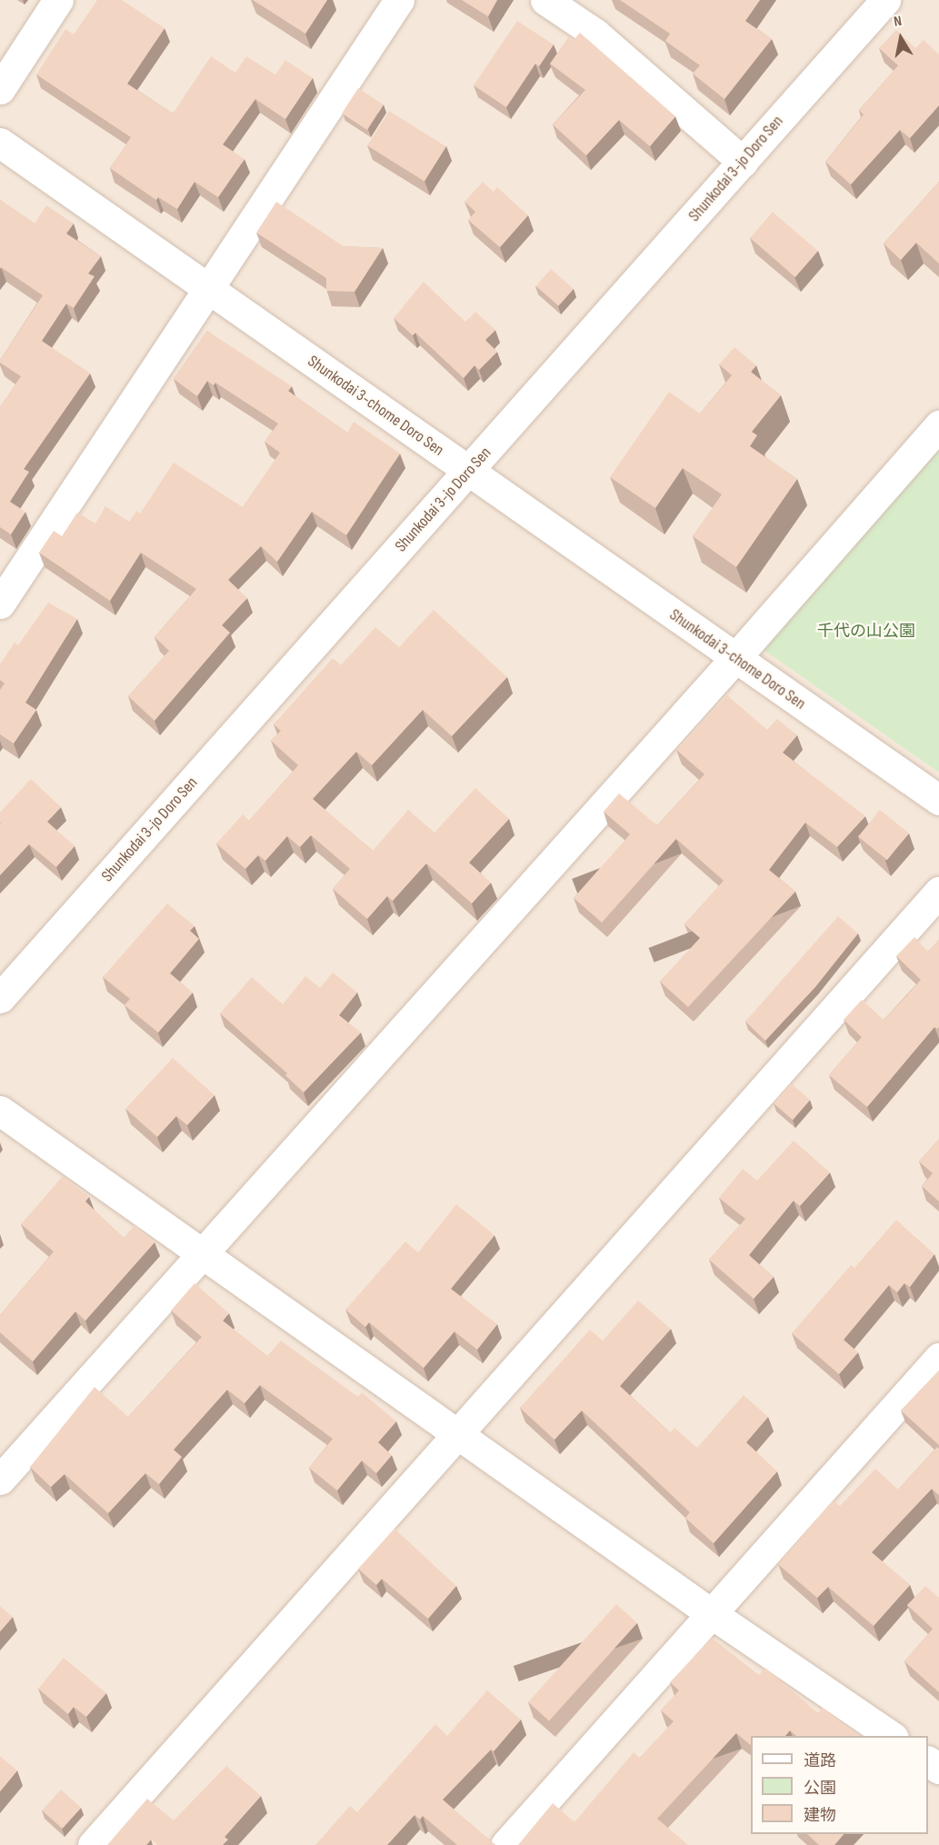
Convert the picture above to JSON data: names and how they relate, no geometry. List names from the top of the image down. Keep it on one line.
{"streets":{"street":["Shunkodai 3-jo Doro Sen","Shunkodai 3-chome Doro Sen"]},"crossings":[["Shunkodai 3-jo Doro Sen","Shunkodai 3-chome Doro Sen"]],"parks":["千代の山公園"],"legend":["道路","公園","建物"],"north":"top"}
